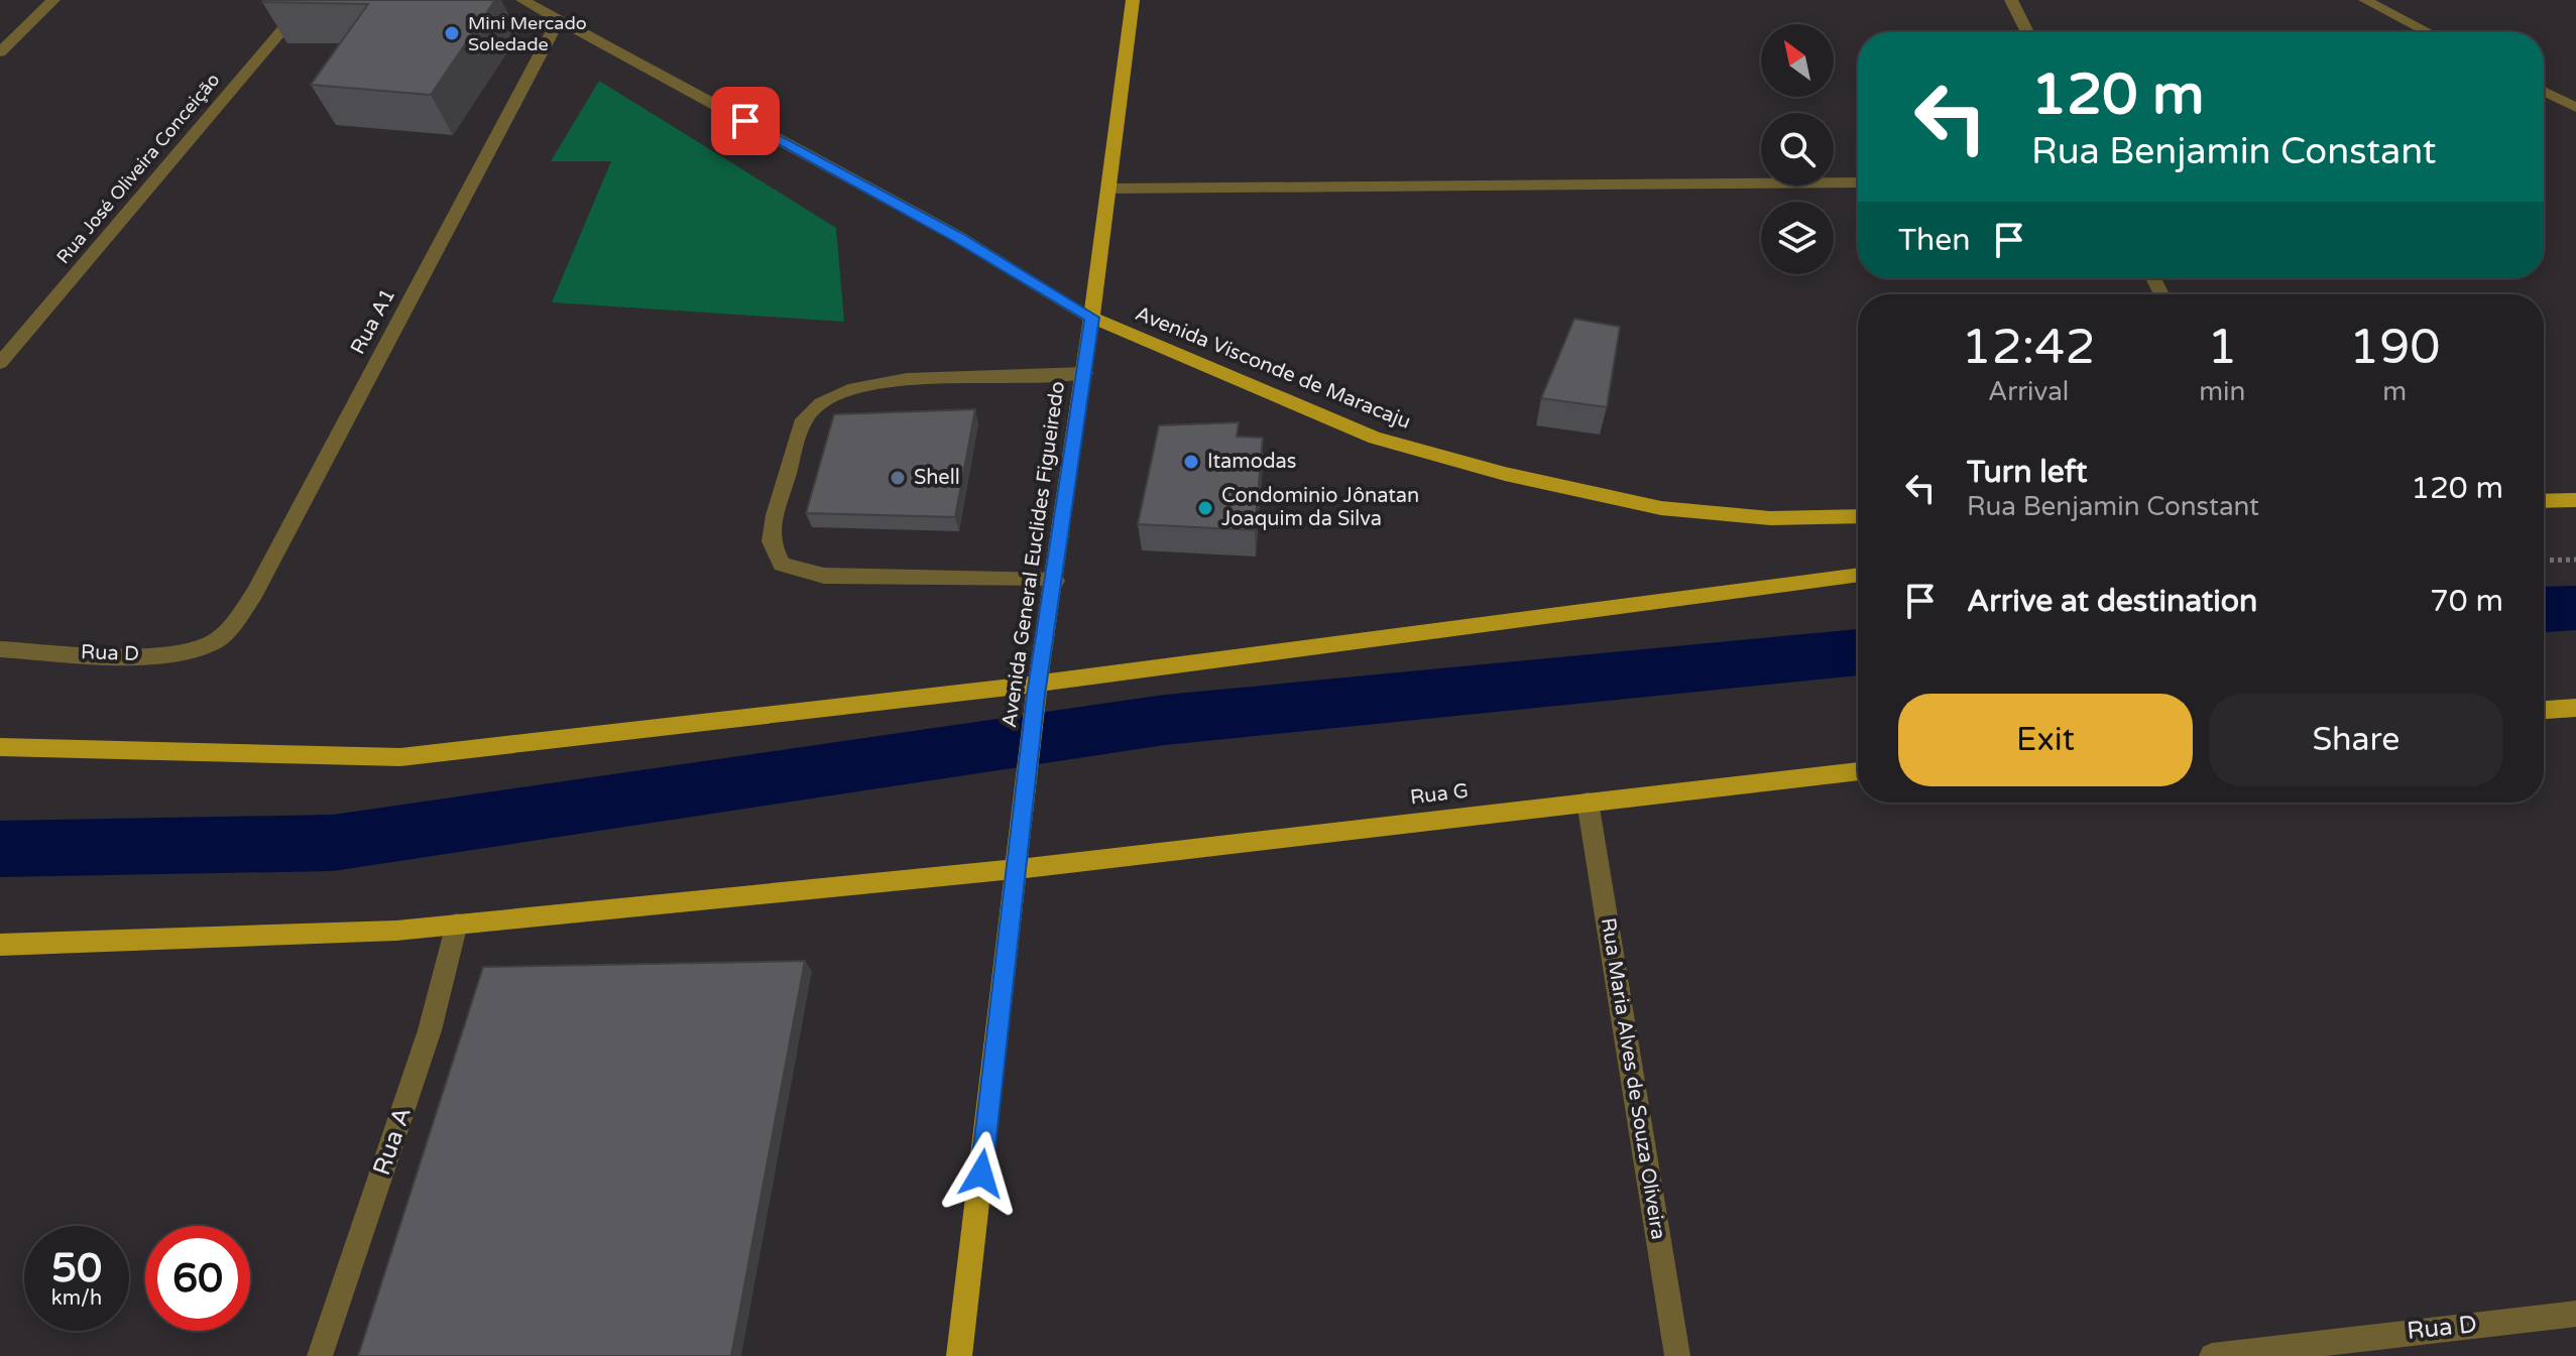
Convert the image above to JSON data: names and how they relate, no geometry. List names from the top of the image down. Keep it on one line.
{"streets":{"main road":["Avenida Visconde de Maracaju","Avenida General Euclides Figueiredo","Rua G"],"street":["Rua José Oliveira Conceição","Rua A1","Rua D","Rua Maria Alves de Souza Oliveira","Rua A"]},"crossings":[["Rua A1","Rua D"],["Avenida Visconde de Maracaju","Avenida General Euclides Figueiredo"],["Avenida General Euclides Figueiredo","Rua G"],["Rua G","Rua Maria Alves de Souza Oliveira"],["Rua G","Rua A"]],"places":["Mini Mercado Soledade","Itamodas","Shell","Condominio Jônatan Joaquim da Silva"],"north":"top left","page":{"turn":["120 m","Rua Benjamin Constant"],"then":"Then","eta":["12:42","Arrival","1","min","190","m"],"list":[{"name":"Turn left","note":"Rua Benjamin Constant","value":"120 m"},{"name":"Arrive at destination","value":"70 m"}],"buttons":["Exit","Share"],"speed":"50 km/h","limit":"60"}}
